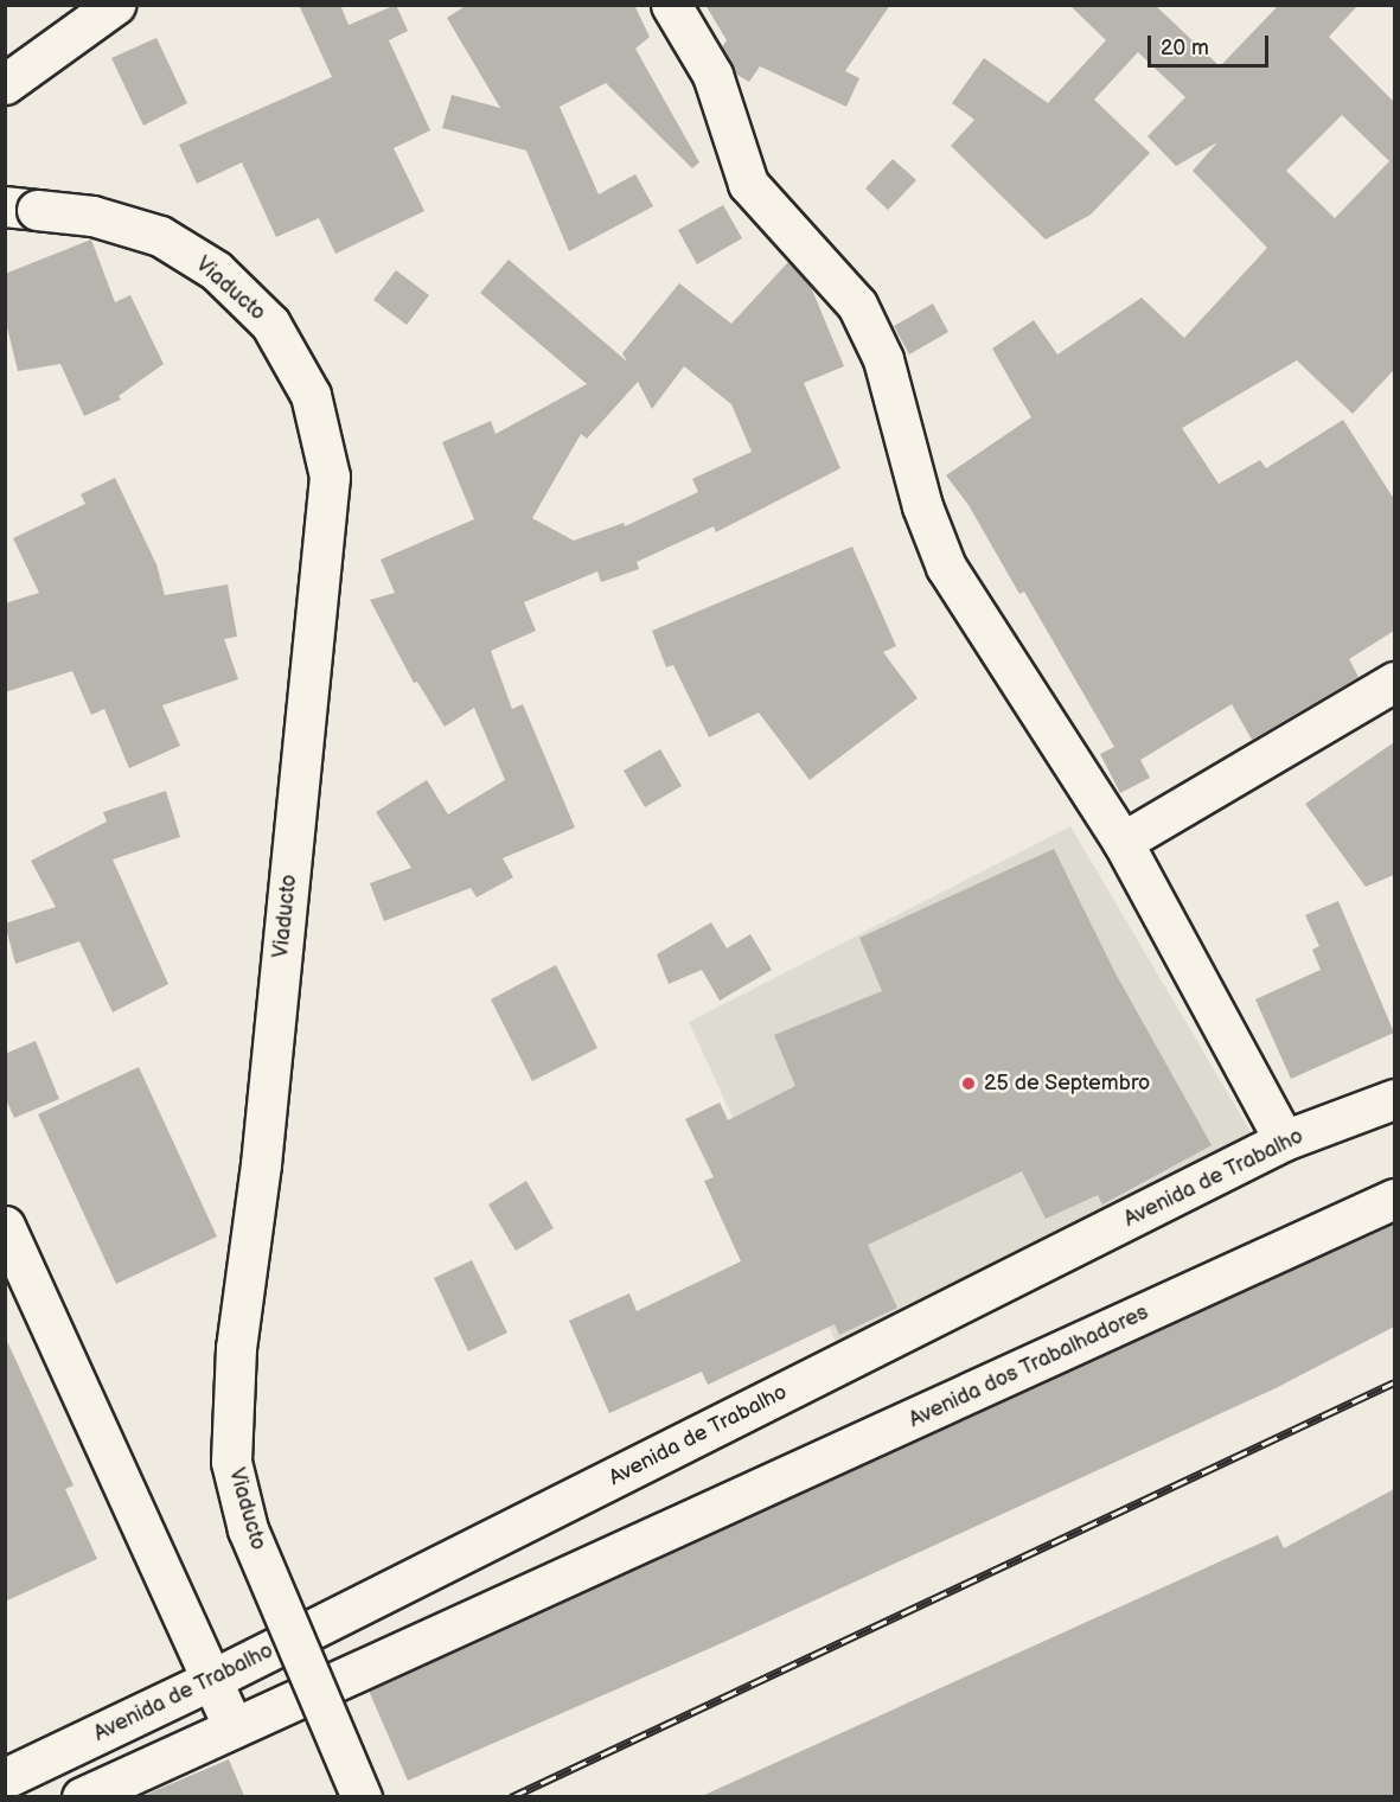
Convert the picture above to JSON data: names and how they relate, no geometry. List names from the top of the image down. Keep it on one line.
{"streets":{"main road":["Viaducto","Avenida de Trabalho","Avenida dos Trabalhadores"]},"places":["25 de Septembro"],"scale_bar":"20 m"}
